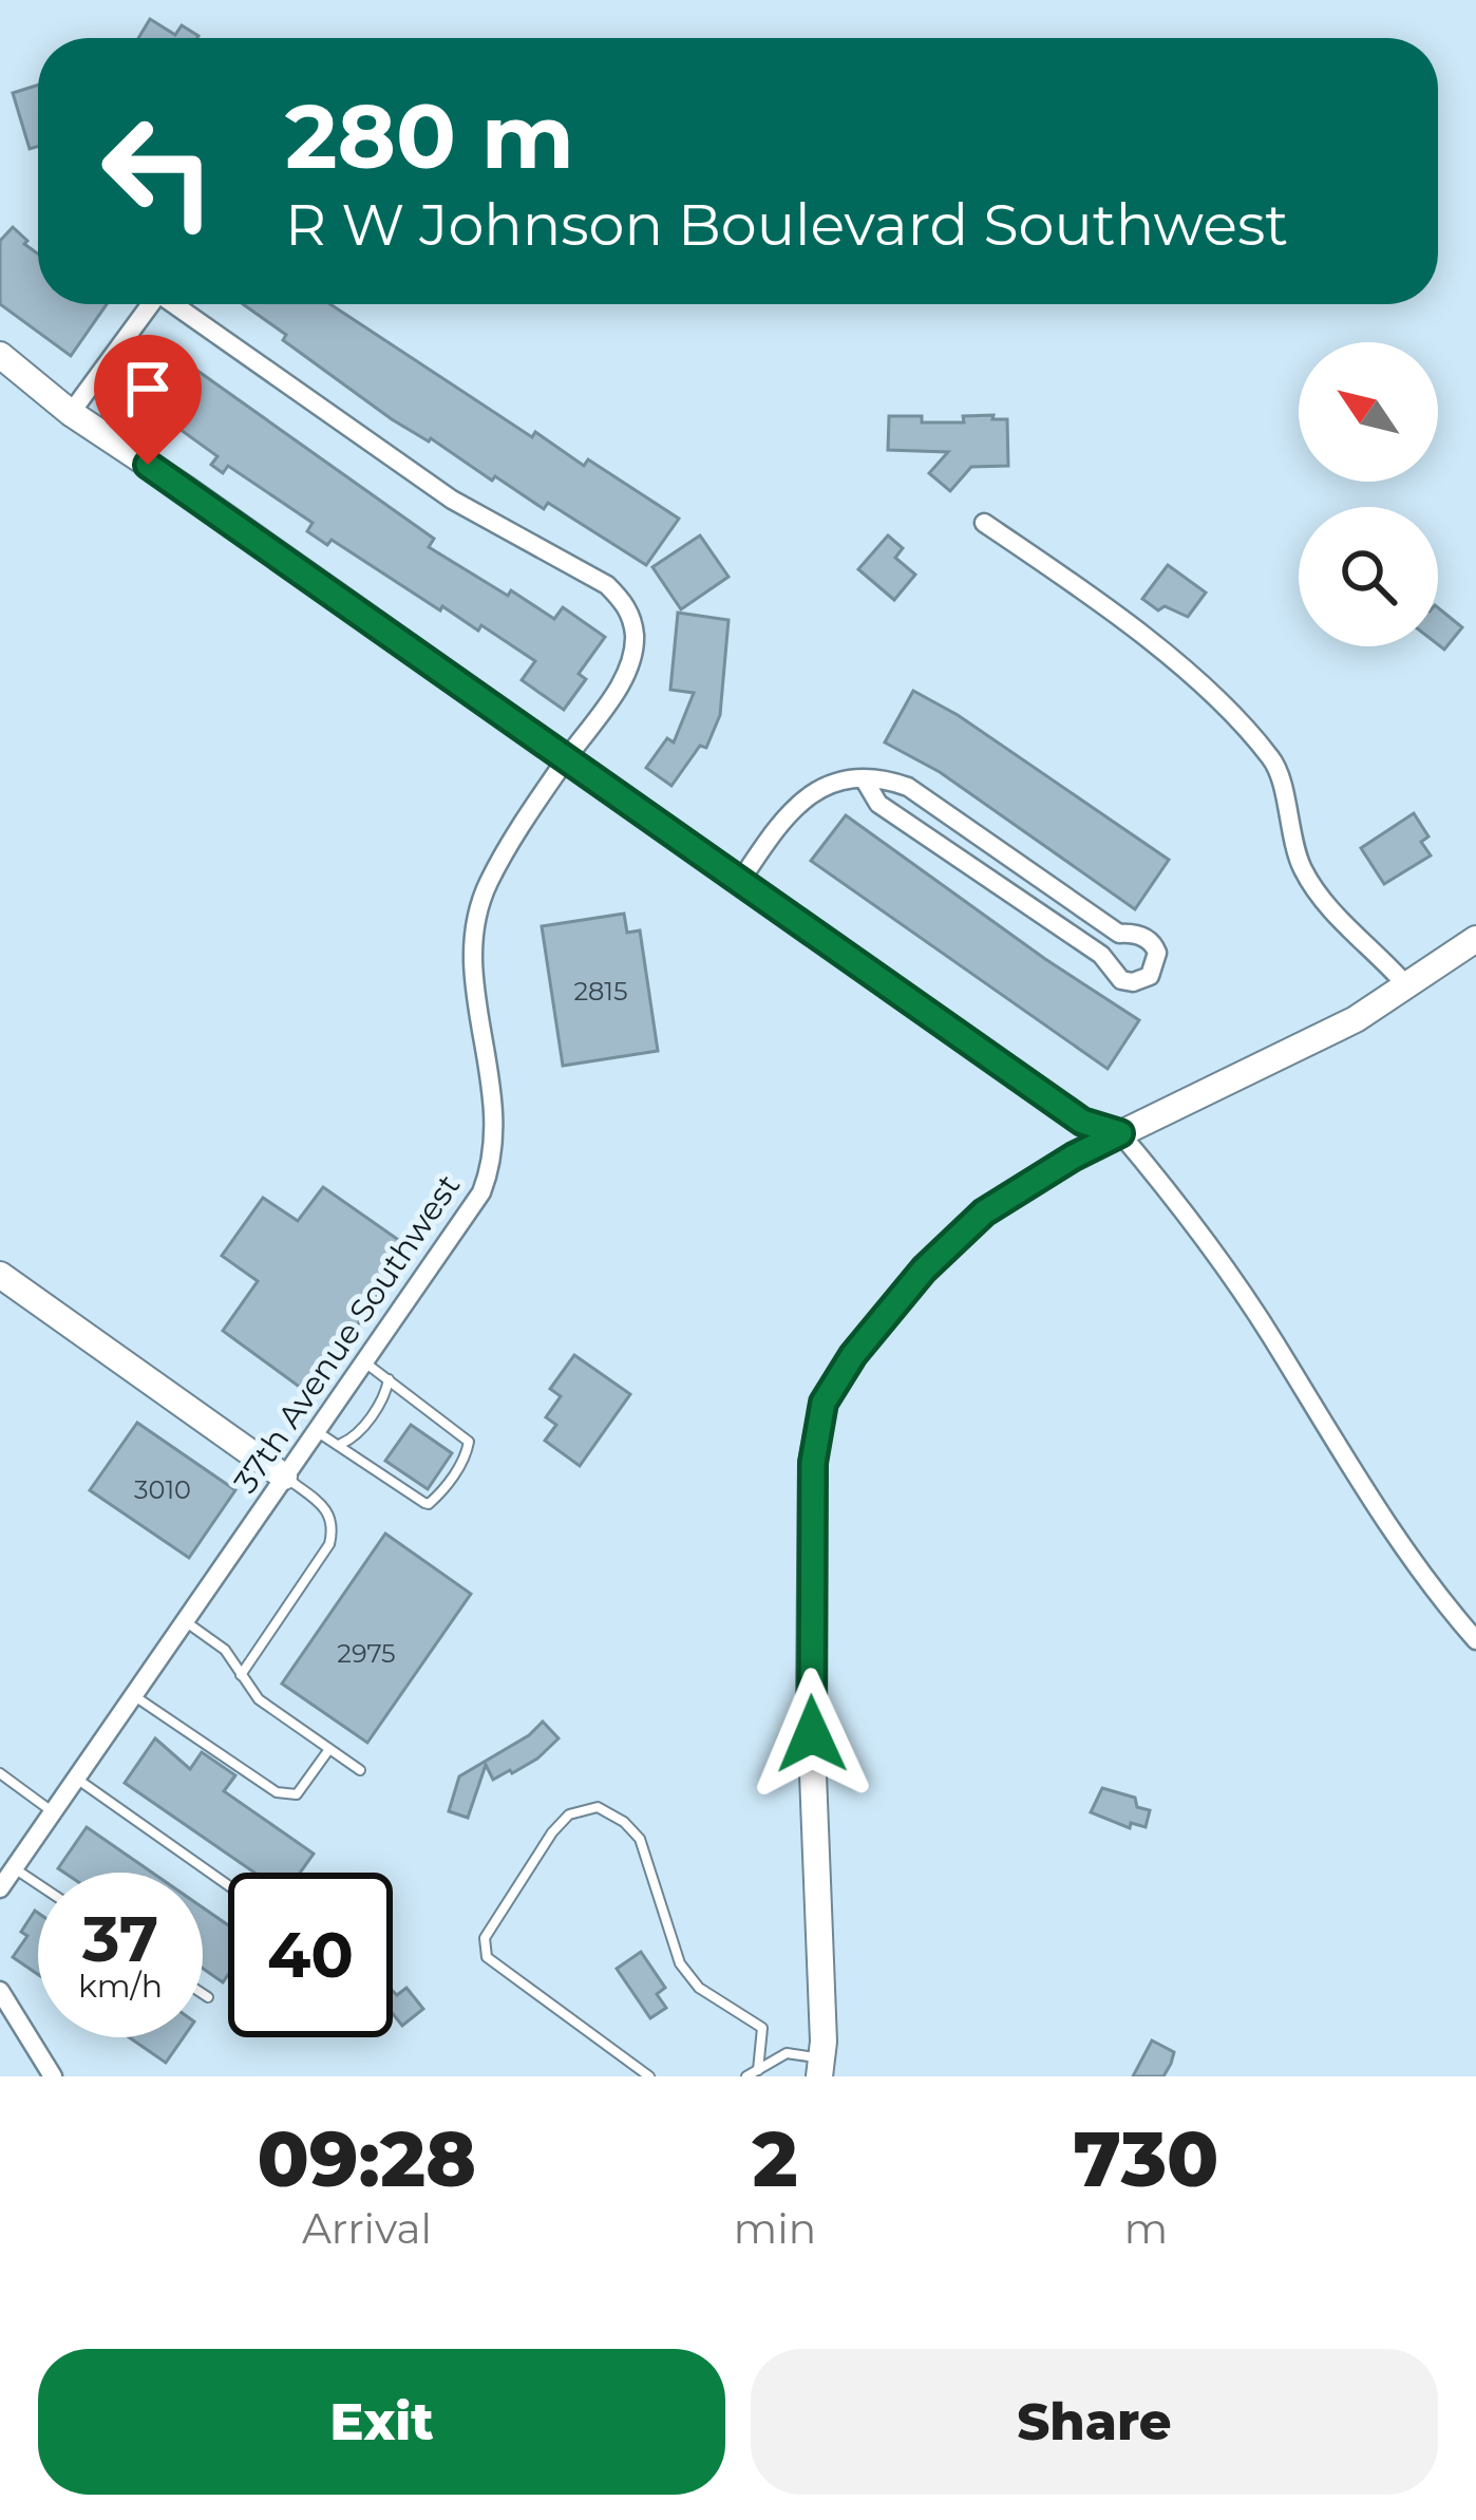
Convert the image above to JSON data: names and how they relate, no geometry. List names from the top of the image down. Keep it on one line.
{"streets":{"street":["37th Avenue Southwest"]},"house_numbers":["2815","3010","2975"],"north":"top left","page":{"turn":["280 m","R W Johnson Boulevard Southwest"],"speed":"37 km/h","limit":"40","eta":["09:28","Arrival","2","min","730","m"],"buttons":["Exit","Share"]}}
